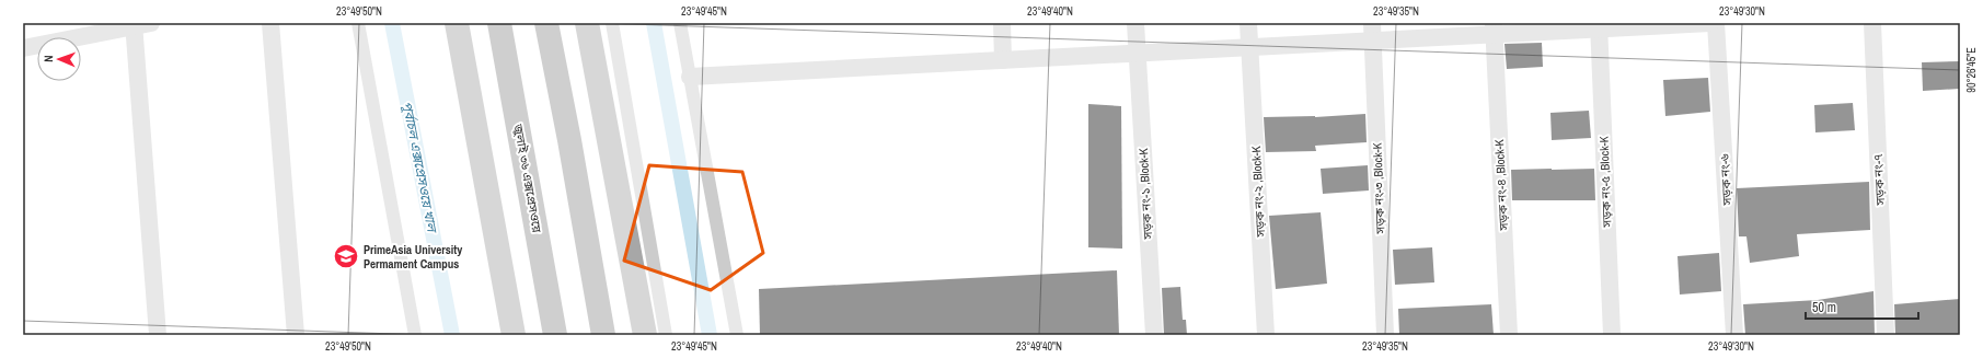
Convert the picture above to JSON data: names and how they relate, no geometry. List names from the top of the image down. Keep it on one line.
{"streets":{"highway":["জুলাই ৩৬ এক্সপ্রেসওয়ে"],"street":["সড়ক নং-৬","সড়ক নং-৭","সড়ক নং-৫ ,Block-K","সড়ক নং-৪ ,Block-K","সড়ক নং-৩ ,Block-K","সড়ক নং-২ ,Block-K","সড়ক নং-১ ,Block-K"]},"water":["পূর্বাচল এক্সপ্রেসওয়ে খাল"],"places":{"school or university":["PrimeAsia University Permament Campus"]},"scale_bar":"50 m","north":"left","coordinates":["23°49'50\"N","23°49'45\"N","23°49'40\"N","23°49'35\"N","23°49'30\"N","90°26'45\"E"]}
